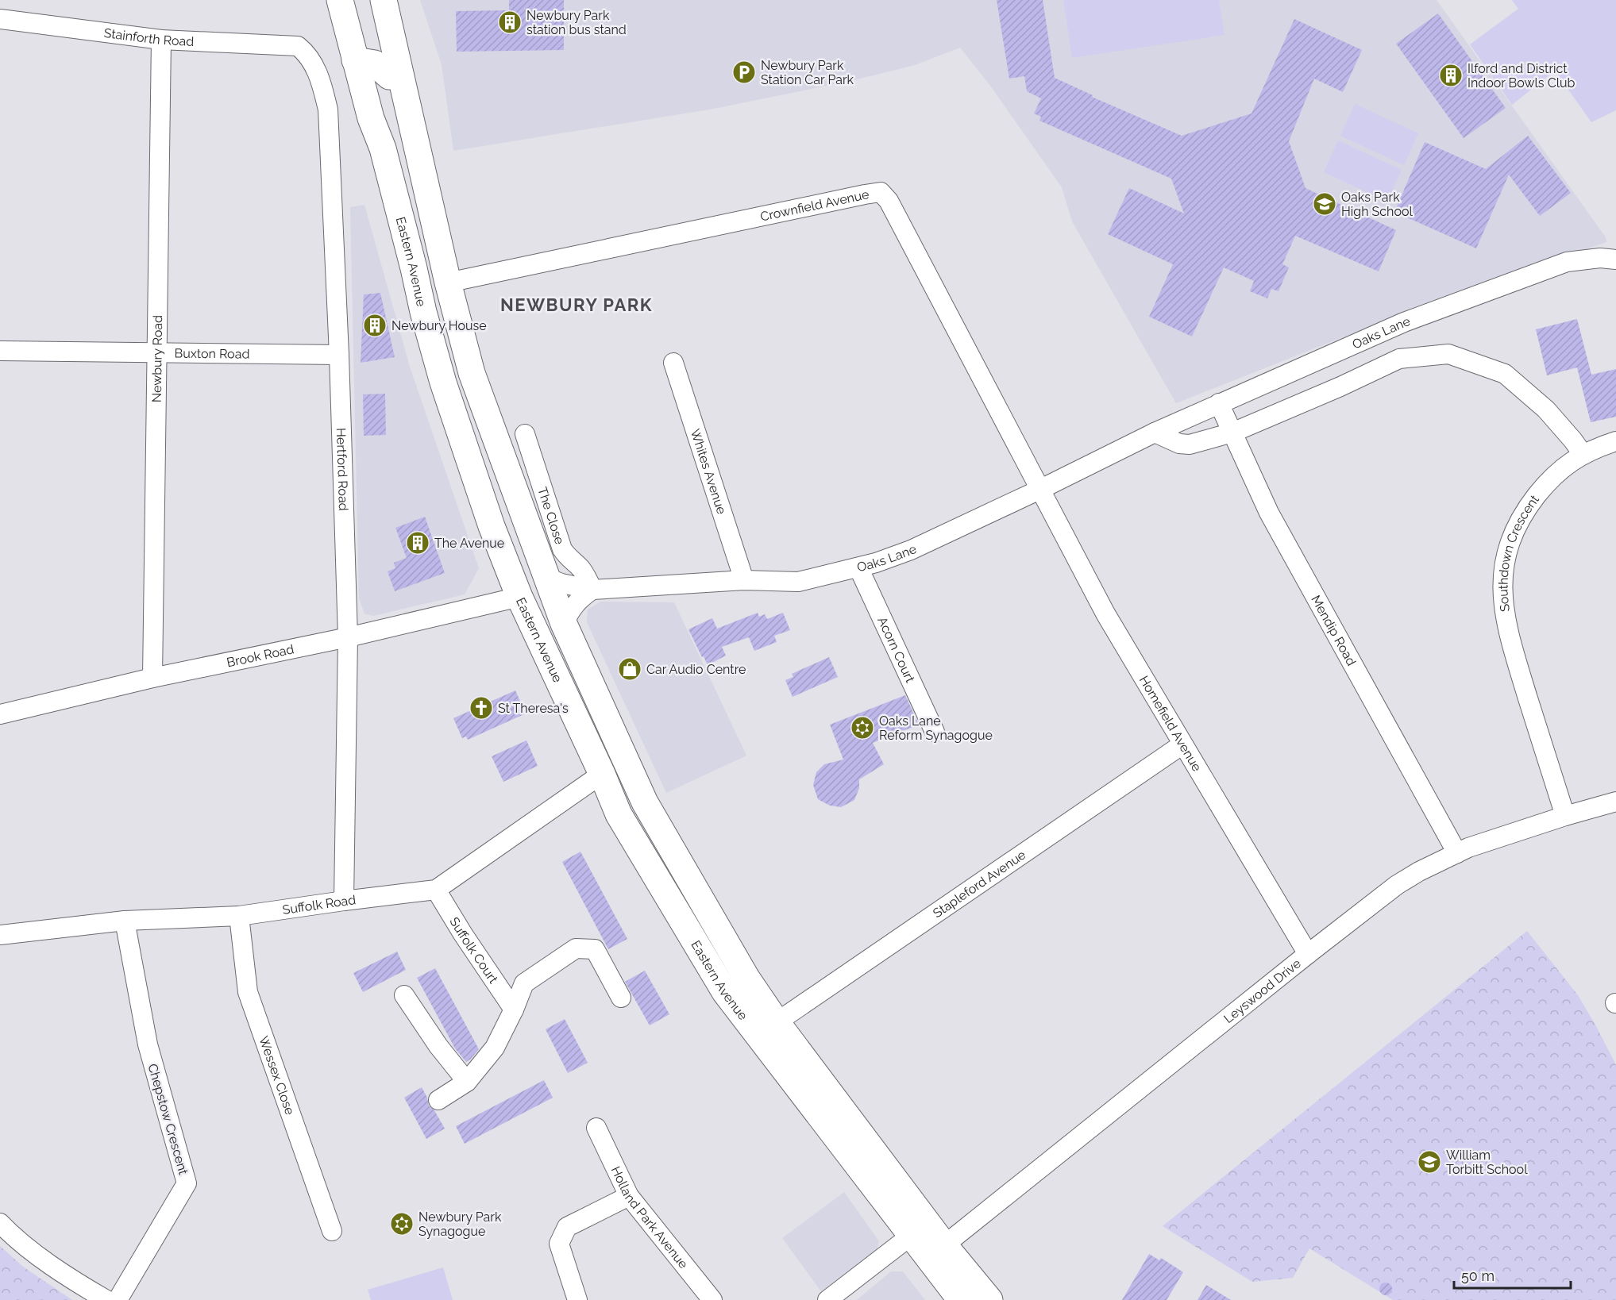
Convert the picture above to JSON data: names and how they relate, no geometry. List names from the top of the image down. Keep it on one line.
{"streets":{"highway":["Eastern Avenue"],"street":["Stainforth Road","Crownfield Avenue","Oaks Lane","Buxton Road","Newbury Road","Hertford Road","Whites Avenue","The Close","Southdown Crescent","Mendip Road","Acorn Court","Brook Road","Homefield Avenue","Stapleford Avenue","Suffolk Road","Suffolk Court","Leyswood Drive","Wessex Close","Chepstow Crescent","Holland Park Avenue"]},"crossings":[["Stainforth Road","Newbury Road"],["Stainforth Road","Hertford Road"],["Crownfield Avenue","Eastern Avenue"],["Crownfield Avenue","Oaks Lane"],["Crownfield Avenue","Homefield Avenue"],["Eastern Avenue","Oaks Lane"],["Eastern Avenue","Brook Road"],["Eastern Avenue","Stapleford Avenue"],["Eastern Avenue","Suffolk Road"],["Eastern Avenue","Leyswood Drive"],["Oaks Lane","Whites Avenue"],["Oaks Lane","The Close"],["Oaks Lane","Mendip Road"],["Oaks Lane","Acorn Court"],["Oaks Lane","Homefield Avenue"],["Buxton Road","Newbury Road"],["Buxton Road","Hertford Road"],["Newbury Road","Brook Road"],["Hertford Road","Brook Road"],["Hertford Road","Suffolk Road"],["Southdown Crescent","Leyswood Drive"],["Mendip Road","Leyswood Drive"],["Homefield Avenue","Stapleford Avenue"],["Homefield Avenue","Leyswood Drive"],["Suffolk Road","Suffolk Court"],["Suffolk Road","Wessex Close"],["Suffolk Road","Chepstow Crescent"]],"districts":["NEWBURY PARK"],"places":{"building":["Newbury Park station bus stand","Ilford and District Indoor Bowls Club","Newbury House","The Avenue"],"parking":["Newbury Park Station Car Park"],"school or university":["Oaks Park High School","William Torbitt School"],"shop":["Car Audio Centre"],"church":["St Theresa's"],"synagogue":["Oaks Lane Reform Synagogue","Newbury Park Synagogue"]},"scale_bar":"50 m"}
